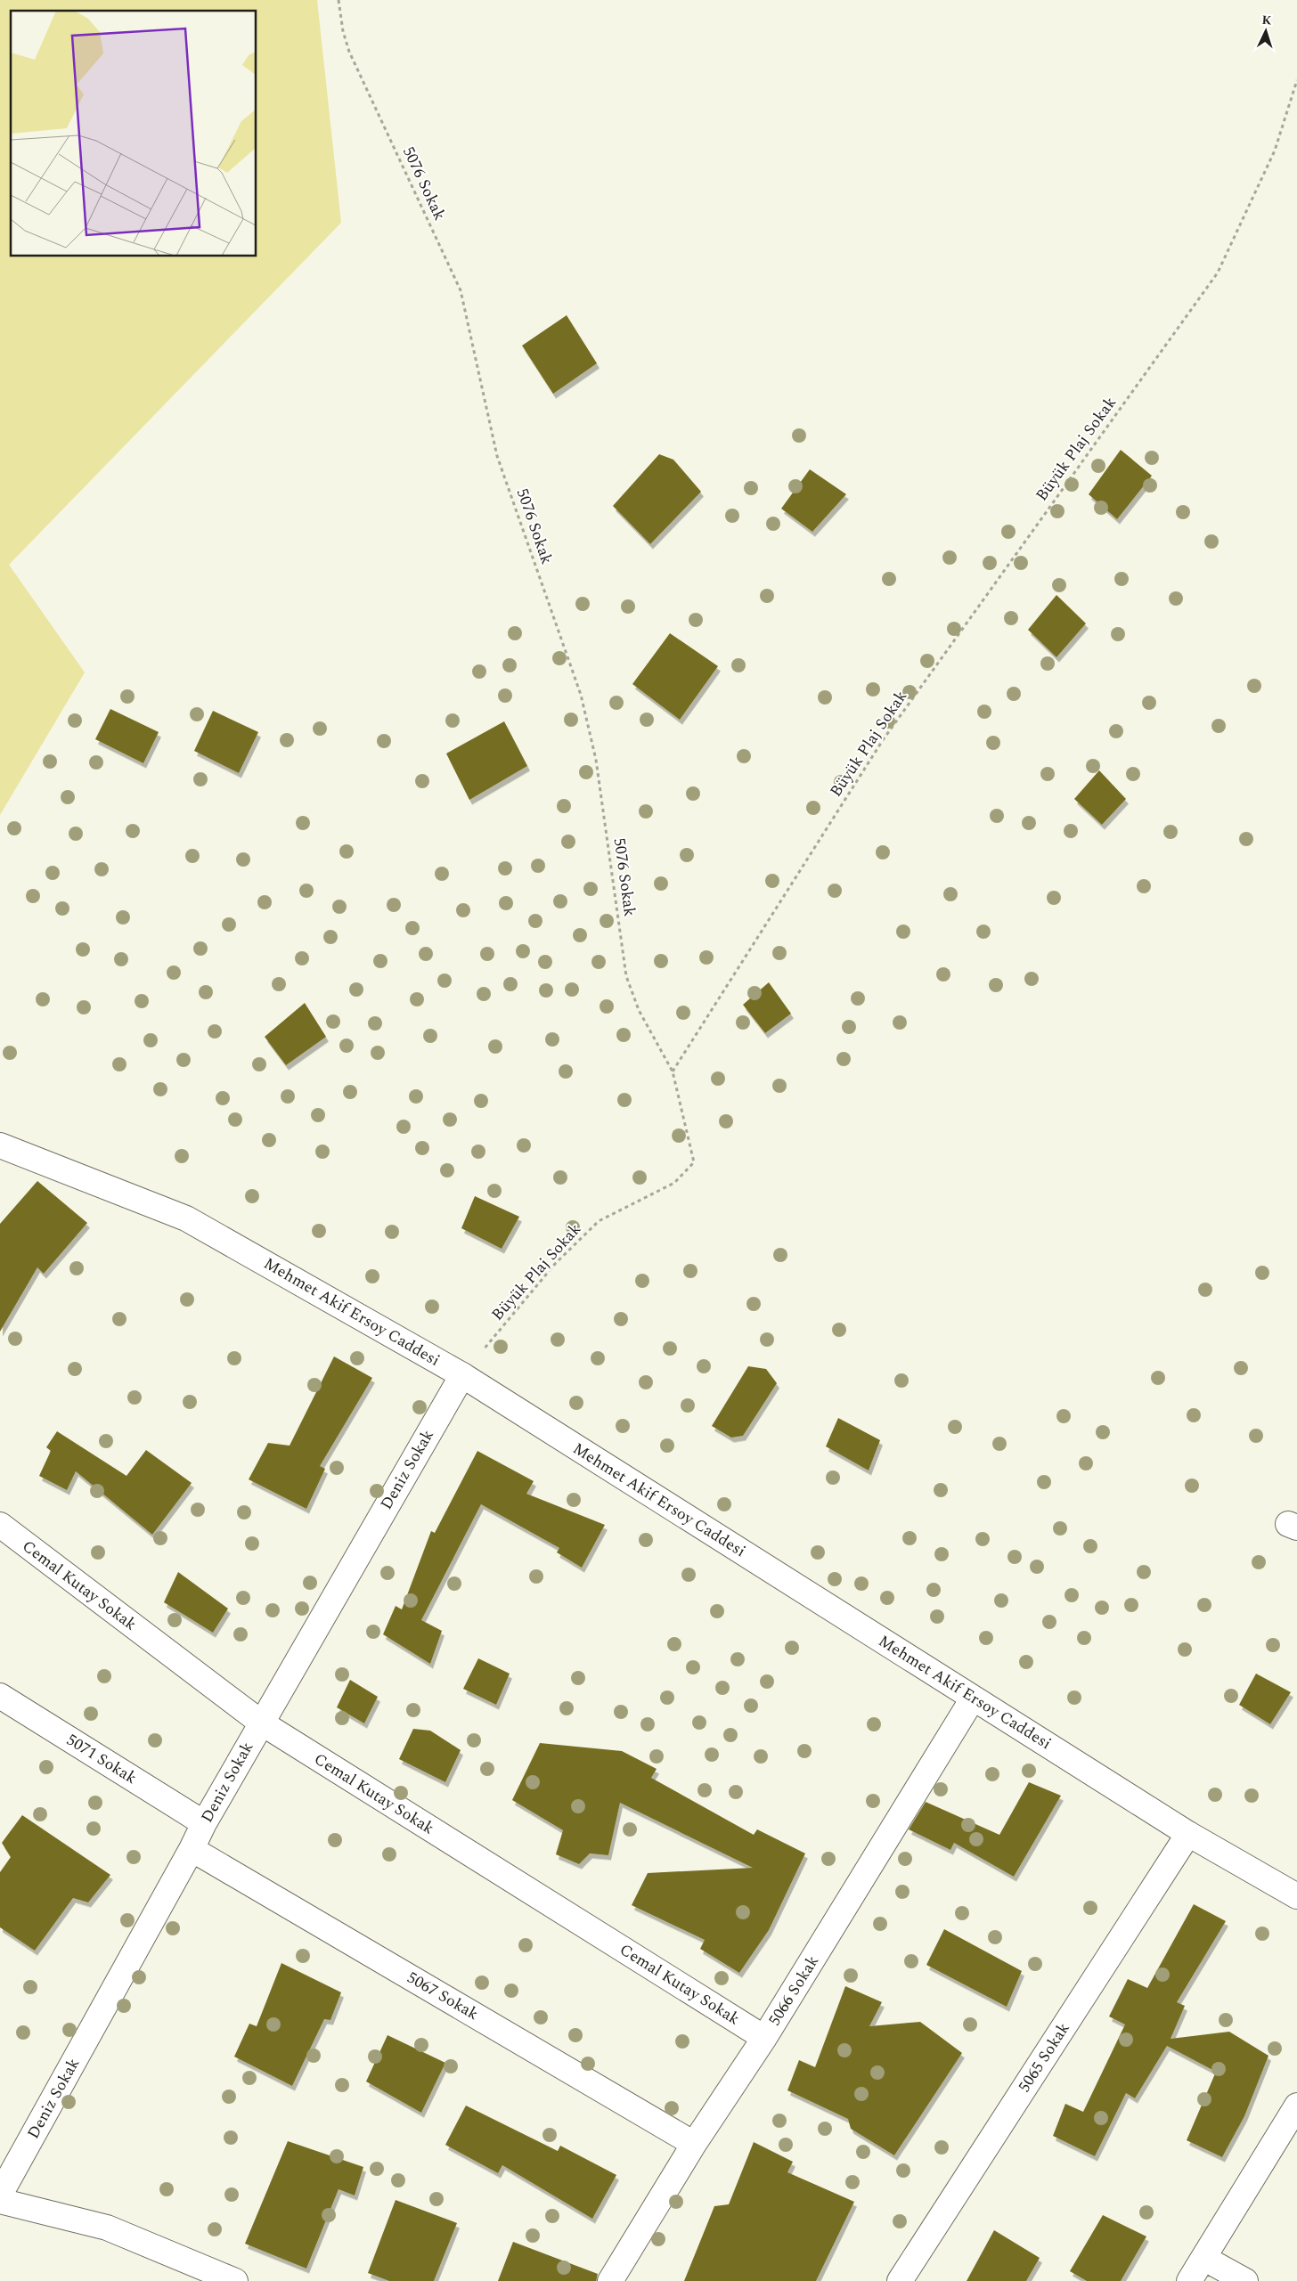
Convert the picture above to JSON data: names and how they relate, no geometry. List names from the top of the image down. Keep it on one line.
{"streets":{"street":["Mehmet Akif Ersoy Caddesi","Deniz Sokak","Cemal Kutay Sokak","5071 Sokak","5066 Sokak","5067 Sokak","5065 Sokak"],"path":["5076 Sokak","Büyük Plaj Sokak"]},"crossings":[["5076 Sokak","Büyük Plaj Sokak"],["Büyük Plaj Sokak","Mehmet Akif Ersoy Caddesi"],["Büyük Plaj Sokak","Deniz Sokak"],["Mehmet Akif Ersoy Caddesi","Deniz Sokak"],["Mehmet Akif Ersoy Caddesi","5066 Sokak"],["Mehmet Akif Ersoy Caddesi","5065 Sokak"],["Deniz Sokak","Cemal Kutay Sokak"],["Deniz Sokak","5071 Sokak"],["Deniz Sokak","5067 Sokak"],["Cemal Kutay Sokak","5066 Sokak"],["5066 Sokak","5067 Sokak"]],"north":"top"}
